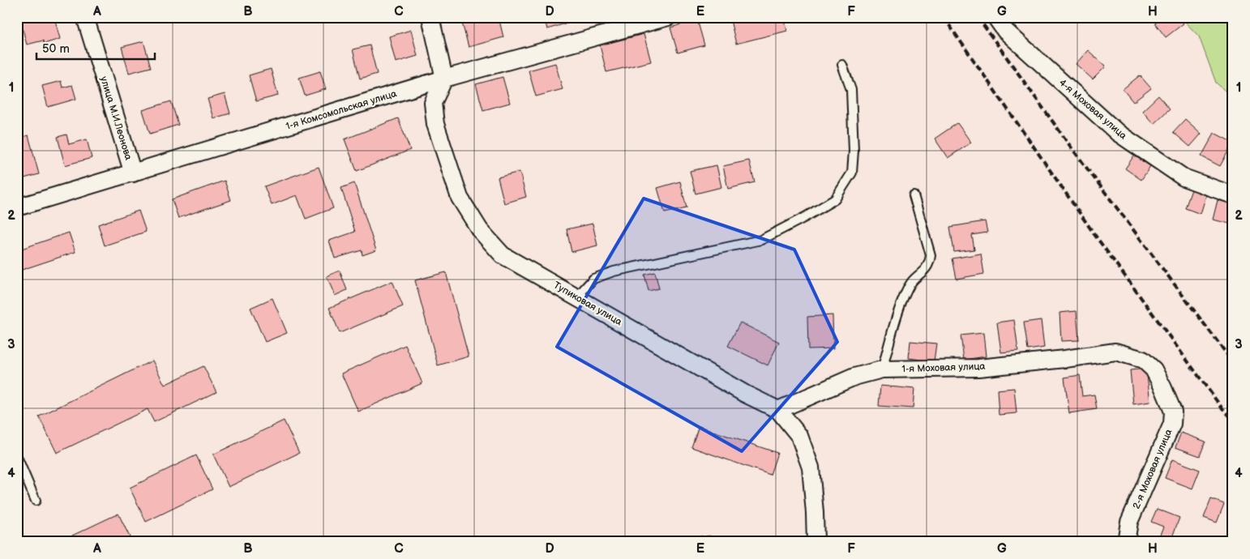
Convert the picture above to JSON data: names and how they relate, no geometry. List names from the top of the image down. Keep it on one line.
{"streets":{"street":["4-я Моховая улица","1-я Комсомольская улица","улица М.И.Леонова","Тупиковая улица","1-я Моховая улица","2-я Моховая улица"]},"crossings":[["1-я Комсомольская улица","улица М.И.Леонова"],["1-я Комсомольская улица","Тупиковая улица"],["Тупиковая улица","1-я Моховая улица"],["1-я Моховая улица","2-я Моховая улица"]],"scale_bar":"50 m","grid":{"columns":["A","B","C","D","E","F","G","H"],"rows":["1","2","3","4"]}}
